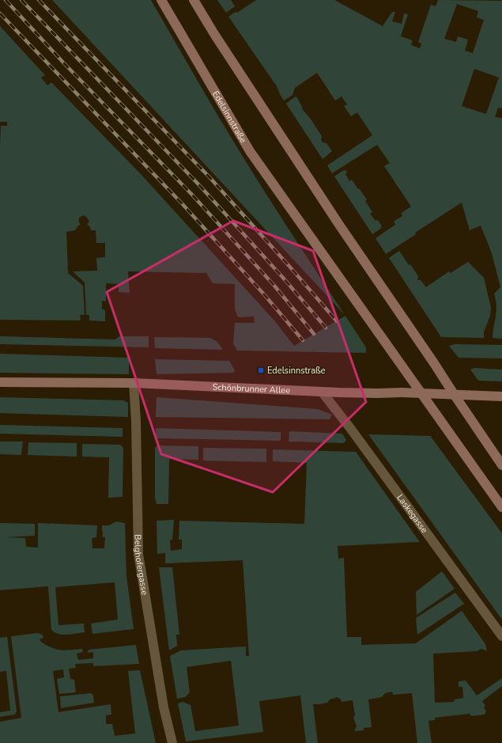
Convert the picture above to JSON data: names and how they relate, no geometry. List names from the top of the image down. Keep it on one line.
{"streets":{"main road":["Edelsinnstraße","Schönbrunner Allee"],"street":["Laskegasse","Belghofergasse"]},"crossings":[["Edelsinnstraße","Schönbrunner Allee"],["Schönbrunner Allee","Laskegasse"],["Schönbrunner Allee","Belghofergasse"]],"places":{"transit":["Edelsinnstraße"]}}
